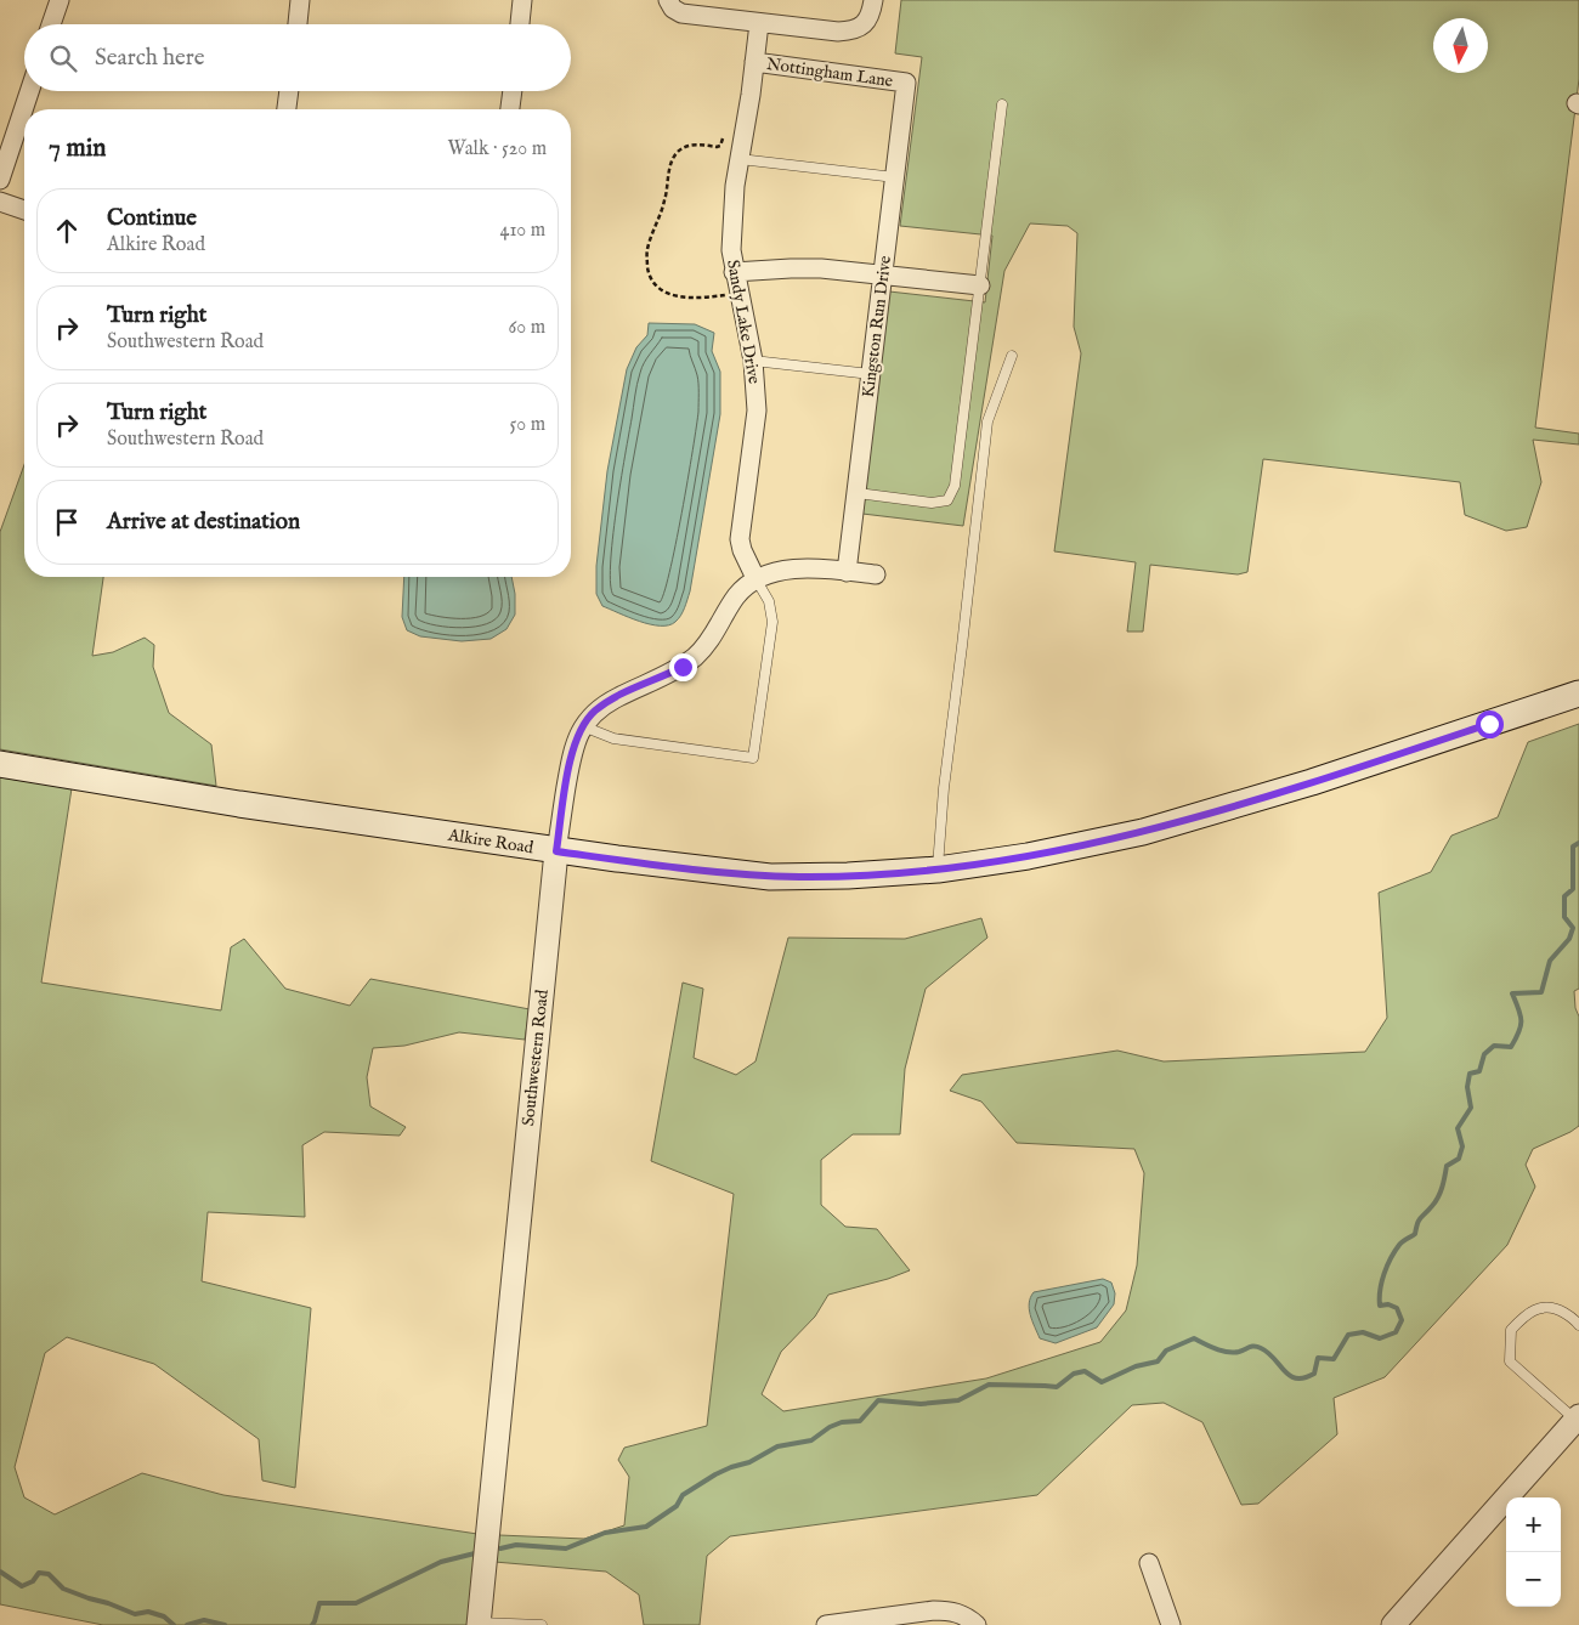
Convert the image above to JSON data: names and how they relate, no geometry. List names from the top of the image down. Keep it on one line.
{"streets":{"main road":["Alkire Road"],"street":["Nottingham Lane","Sandy Lake Drive","Kingston Run Drive","Southwestern Road"]},"crossings":[["Nottingham Lane","Sandy Lake Drive"],["Nottingham Lane","Kingston Run Drive"],["Sandy Lake Drive","Southwestern Road"],["Kingston Run Drive","Southwestern Road"],["Alkire Road","Southwestern Road"]],"north":"bottom","page":{"search":"Search here","heading":["7 min","Walk · 520 m"],"list":[["Continue","Alkire Road","410 m"],["Turn right","Southwestern Road","60 m"],["Turn right","Southwestern Road","50 m"],"Arrive at destination"],"map_buttons":["+","−"]}}
